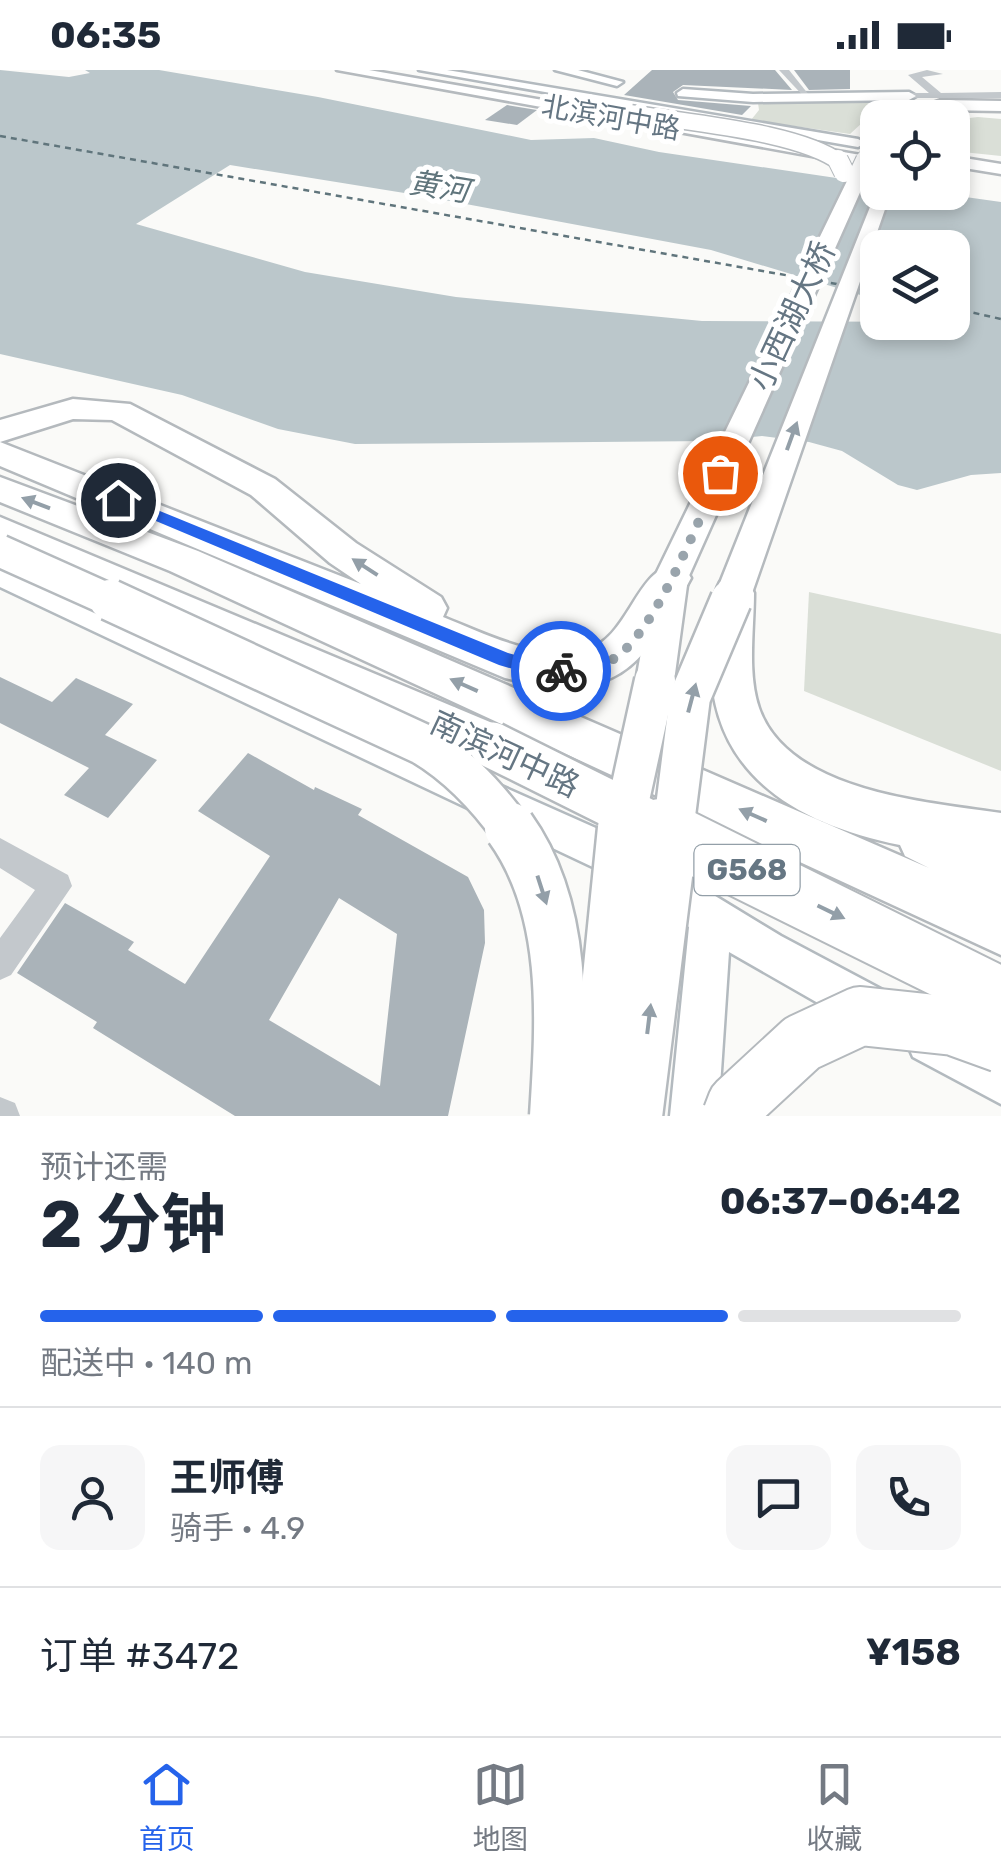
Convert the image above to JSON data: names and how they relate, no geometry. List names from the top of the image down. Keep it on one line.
{"streets":{"highway":["南滨河中路","G568"],"main road":["北滨河中路","小西湖大桥"]},"water":["黄河"],"page":{"status":"06:35","heading":["2 分钟","预计还需","06:37–06:42"],"panel":["王师傅","骑手 · 4.9","订单 #3472","¥158"],"bar":"配送中 · 140 m","tabs":["首页","地图","收藏"]}}
